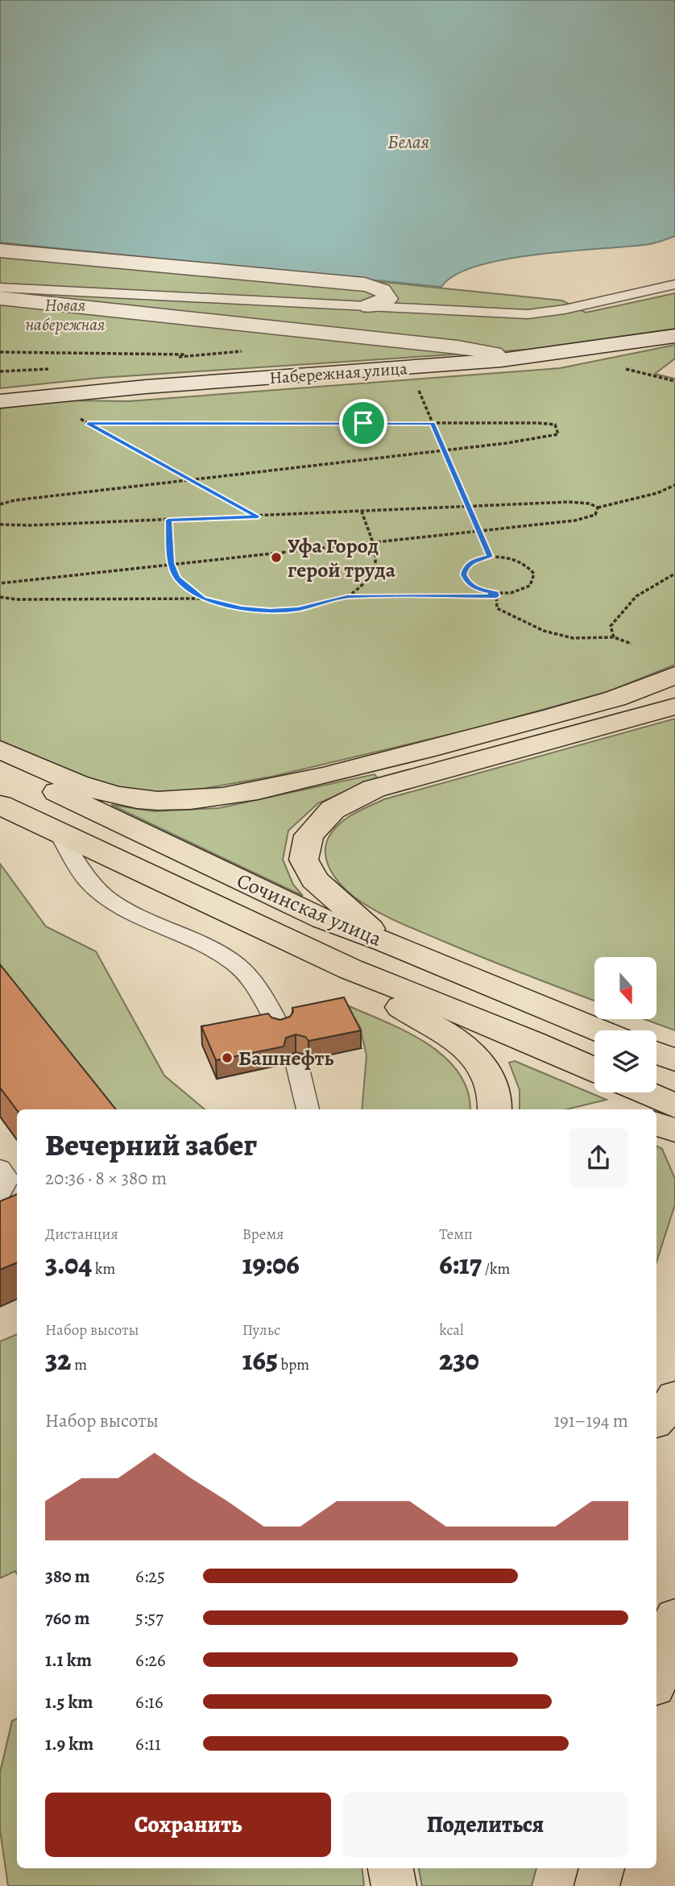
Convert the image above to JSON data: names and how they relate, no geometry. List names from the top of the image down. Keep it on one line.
{"streets":{"main road":["Сочинская улица"],"street":["Набережная улица"]},"water":["Белая"],"parks":["Новая набережная"],"places":["Уфа Город герой труда","Башнефть"],"north":"bottom","page":{"heading":["Вечерний забег","20:36 · 8 × 380 m"],"stats":[["Дистанция","3.04 km"],["Время","19:06"],["Темп","6:17 /km"],["Набор высоты","32 m"],["Пульс","165 bpm"],["kcal","230"]],"chart":["Набор высоты","191–194 m"],"list":[{"name":"380 m","note":"6:25"},{"name":"760 m","note":"5:57"},{"name":"1.1 km","note":"6:26"},{"name":"1.5 km","note":"6:16"},{"name":"1.9 km","note":"6:11"}],"buttons":["Сохранить","Поделиться"]}}
